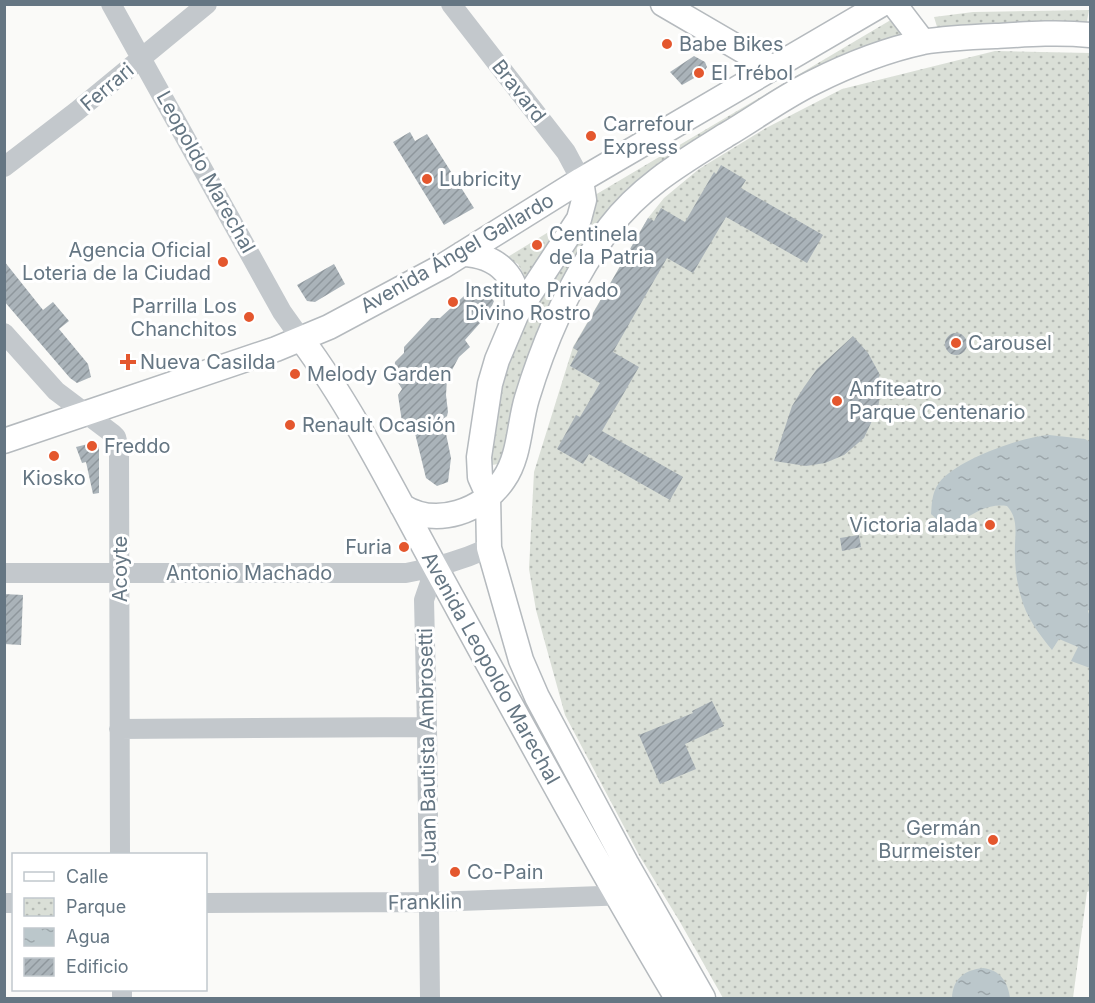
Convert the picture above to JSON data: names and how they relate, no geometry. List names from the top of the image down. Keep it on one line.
{"streets":{"main road":["Avenida Ángel Gallardo","Avenida Leopoldo Marechal"],"street":["Ferrari","Bravard","Leopoldo Marechal","Acoyte","Antonio Machado","Juan Bautista Ambrosetti","Franklin"]},"crossings":[["Ferrari","Leopoldo Marechal"],["Bravard","Avenida Ángel Gallardo"],["Bravard","Avenida Leopoldo Marechal"],["Leopoldo Marechal","Avenida Ángel Gallardo"],["Leopoldo Marechal","Avenida Leopoldo Marechal"],["Avenida Ángel Gallardo","Acoyte"],["Avenida Ángel Gallardo","Avenida Leopoldo Marechal"],["Acoyte","Antonio Machado"],["Antonio Machado","Avenida Leopoldo Marechal"],["Antonio Machado","Juan Bautista Ambrosetti"],["Avenida Leopoldo Marechal","Juan Bautista Ambrosetti"],["Avenida Leopoldo Marechal","Franklin"],["Juan Bautista Ambrosetti","Franklin"]],"places":{"other":["Babe Bikes","El Trébol","Carrefour Express","Lubricity","Centinela de la Patria","Agencia Oficial Loteria de la Ciudad","Instituto Privado Divino Rostro","Parrilla Los Chanchitos","Carousel","Melody Garden","Anfiteatro Parque Centenario","Renault Ocasión","Freddo","Kiosko","Victoria alada","Furia","Germán Burmeister","Co-Pain"],"health":["Nueva Casilda"]},"legend":["Calle","Parque","Agua","Edificio"]}
